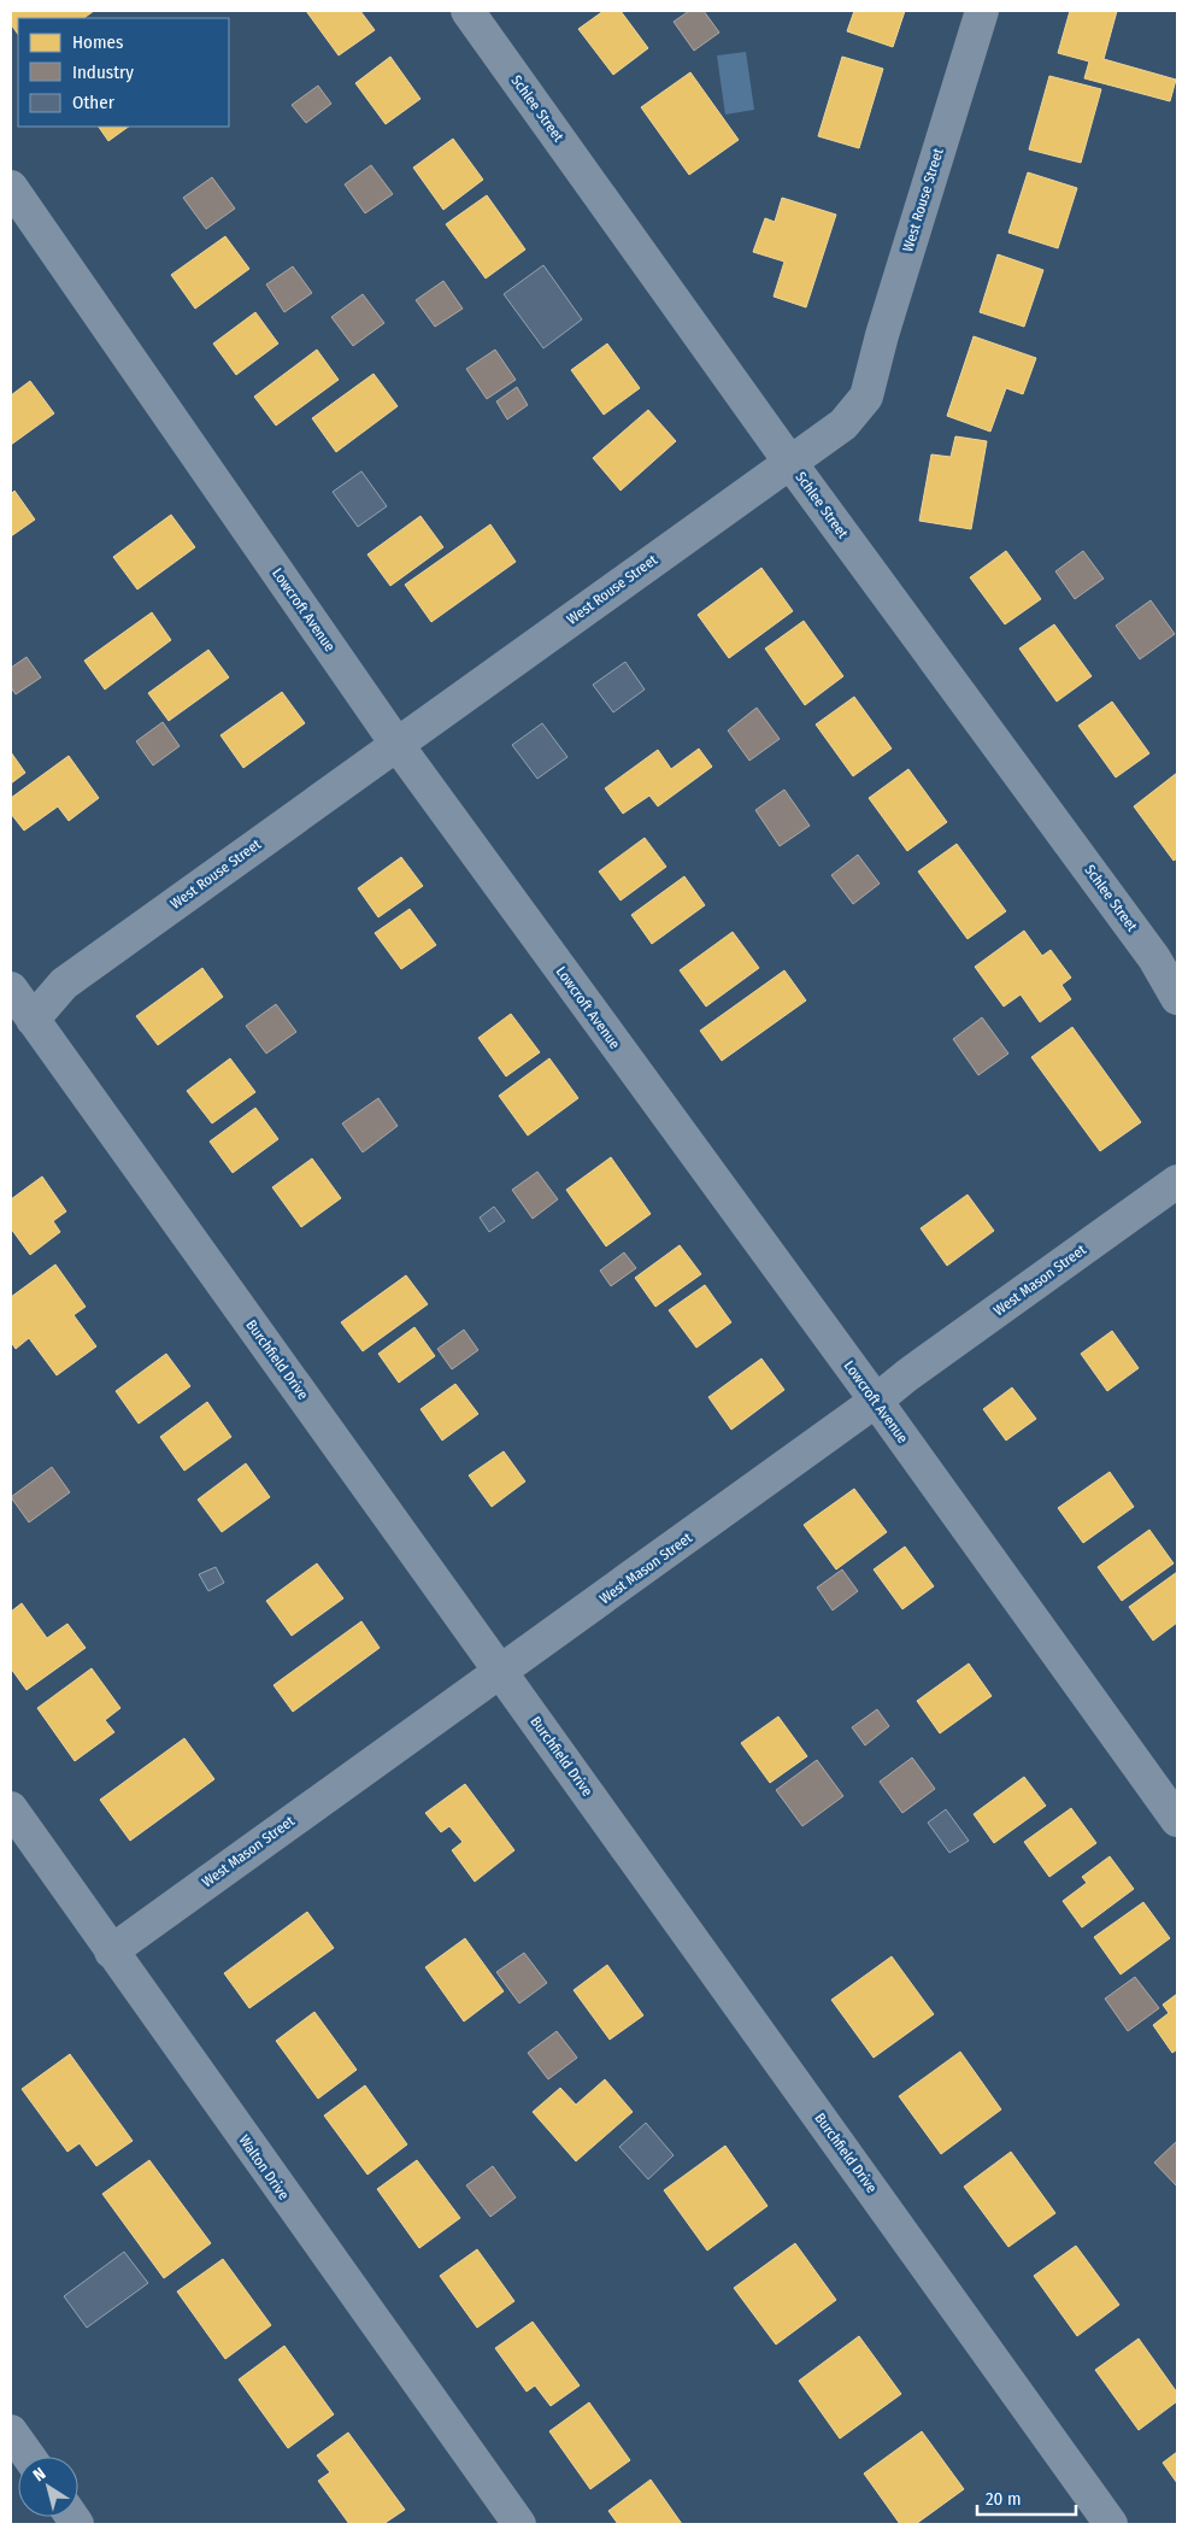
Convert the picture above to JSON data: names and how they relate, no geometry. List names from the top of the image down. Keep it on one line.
{"streets":{"street":["Schlee Street","West Rouse Street","Lowcroft Avenue","West Mason Street","Burchfield Drive","Walton Drive"]},"crossings":[["Schlee Street","West Rouse Street"],["West Rouse Street","Lowcroft Avenue"],["West Rouse Street","Burchfield Drive"],["Lowcroft Avenue","West Mason Street"],["West Mason Street","Burchfield Drive"],["West Mason Street","Walton Drive"]],"legend":["Homes","Industry","Other"],"scale_bar":"20 m","north":"top left"}
